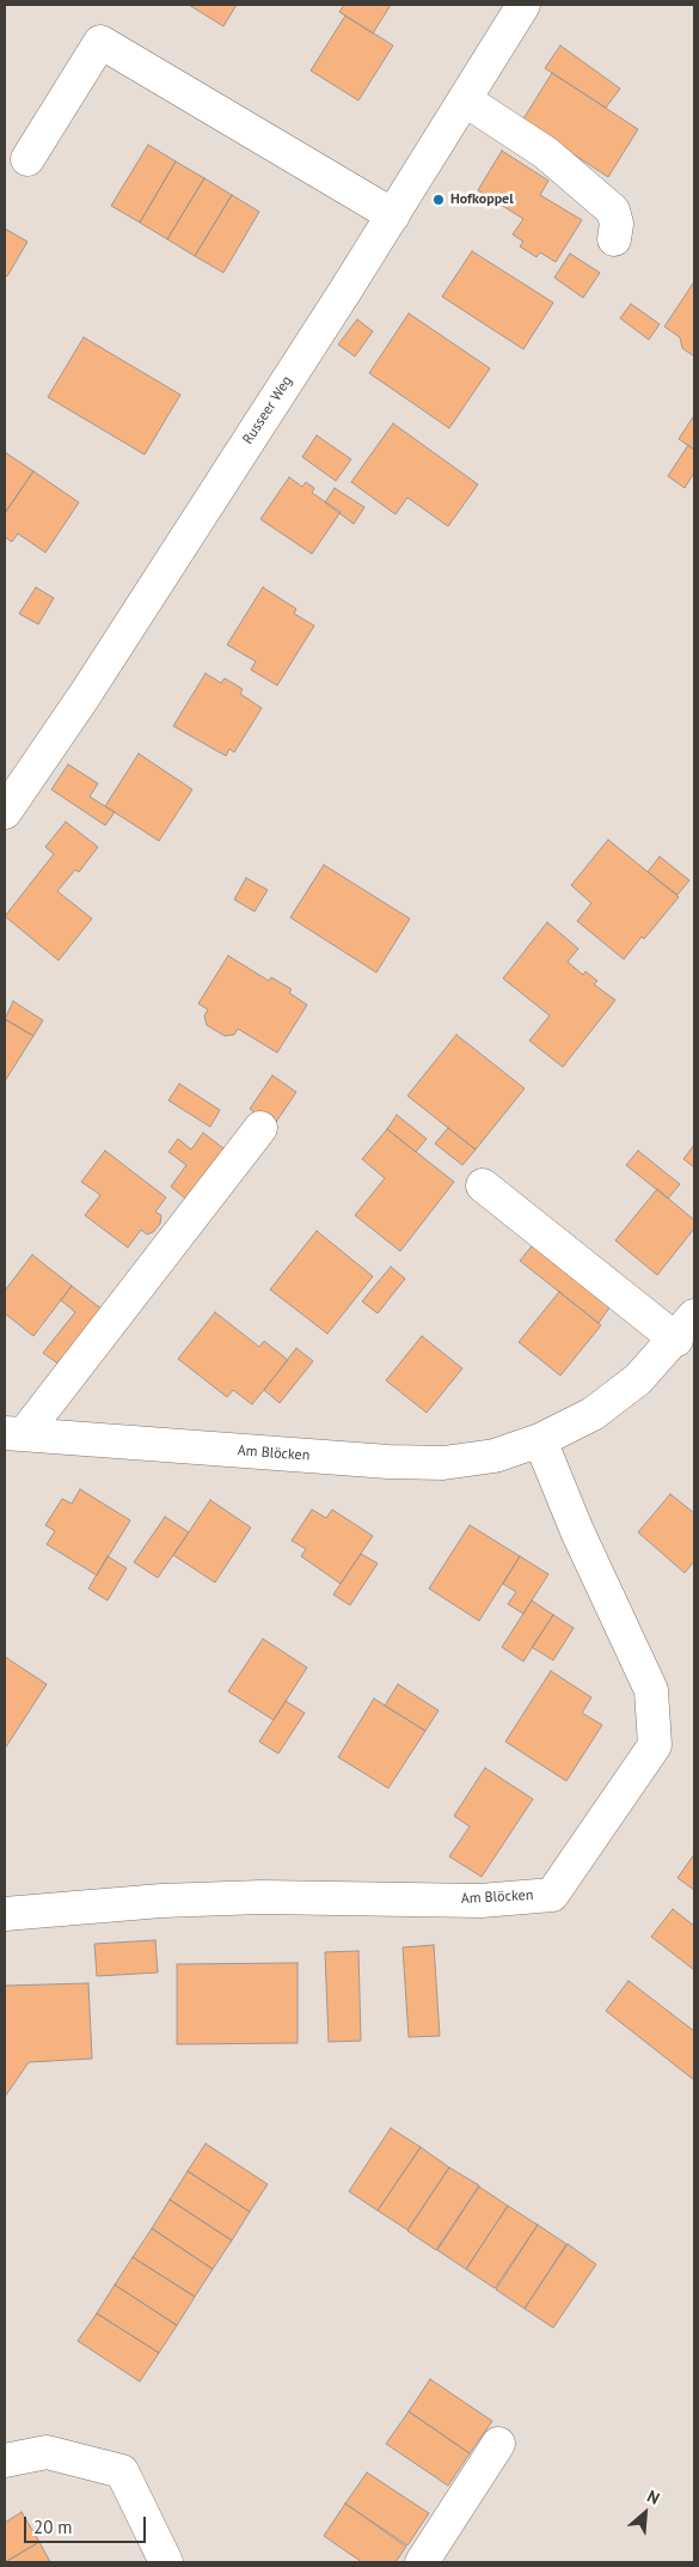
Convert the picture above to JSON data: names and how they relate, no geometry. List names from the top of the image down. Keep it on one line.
{"streets":{"street":["Russeer Weg","Am Blöcken"]},"places":["Hofkoppel"],"scale_bar":"20 m","north":"top right"}
